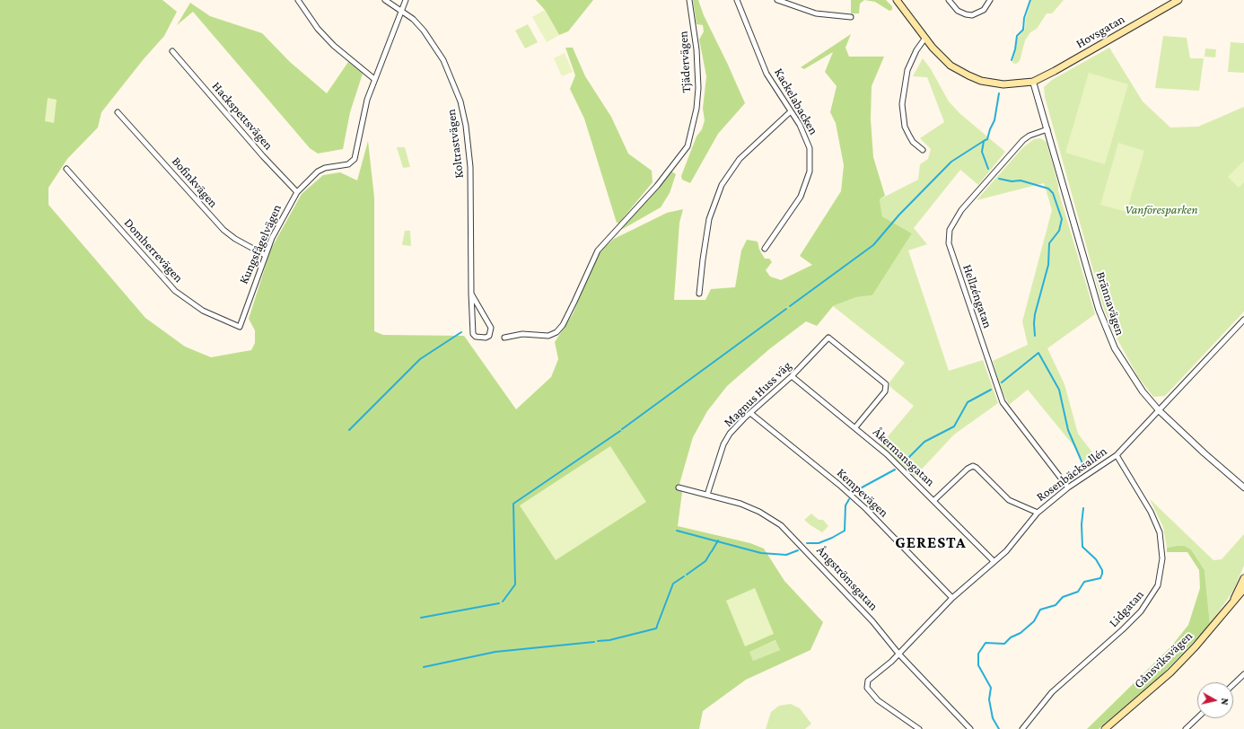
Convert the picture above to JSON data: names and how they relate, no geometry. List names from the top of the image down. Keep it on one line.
{"streets":{"main road":["Hovsgatan","Gånsviksvägen"],"street":["Tjädervägen","Kackelabacken","Hackspettsvägen","Koltrastvägen","Bofinkvägen","Kungsfågelvägen","Domherrevägen","Hellzéngatan","Brännavägen","Magnus Huss väg","Åkermansgatan","Rosenbäcksallén","Kempevägen","Ångströmsgatan","Lidgatan"]},"crossings":[["Hovsgatan","Brännavägen"],["Hackspettsvägen","Kungsfågelvägen"],["Bofinkvägen","Kungsfågelvägen"],["Kungsfågelvägen","Domherrevägen"],["Hellzéngatan","Brännavägen"],["Hellzéngatan","Rosenbäcksallén"],["Brännavägen","Rosenbäcksallén"],["Magnus Huss väg","Åkermansgatan"],["Magnus Huss väg","Kempevägen"],["Magnus Huss väg","Ångströmsgatan"],["Åkermansgatan","Rosenbäcksallén"],["Rosenbäcksallén","Kempevägen"],["Rosenbäcksallén","Ångströmsgatan"],["Rosenbäcksallén","Lidgatan"]],"districts":["GERESTA"],"parks":["Vanföresparken"],"north":"right"}
